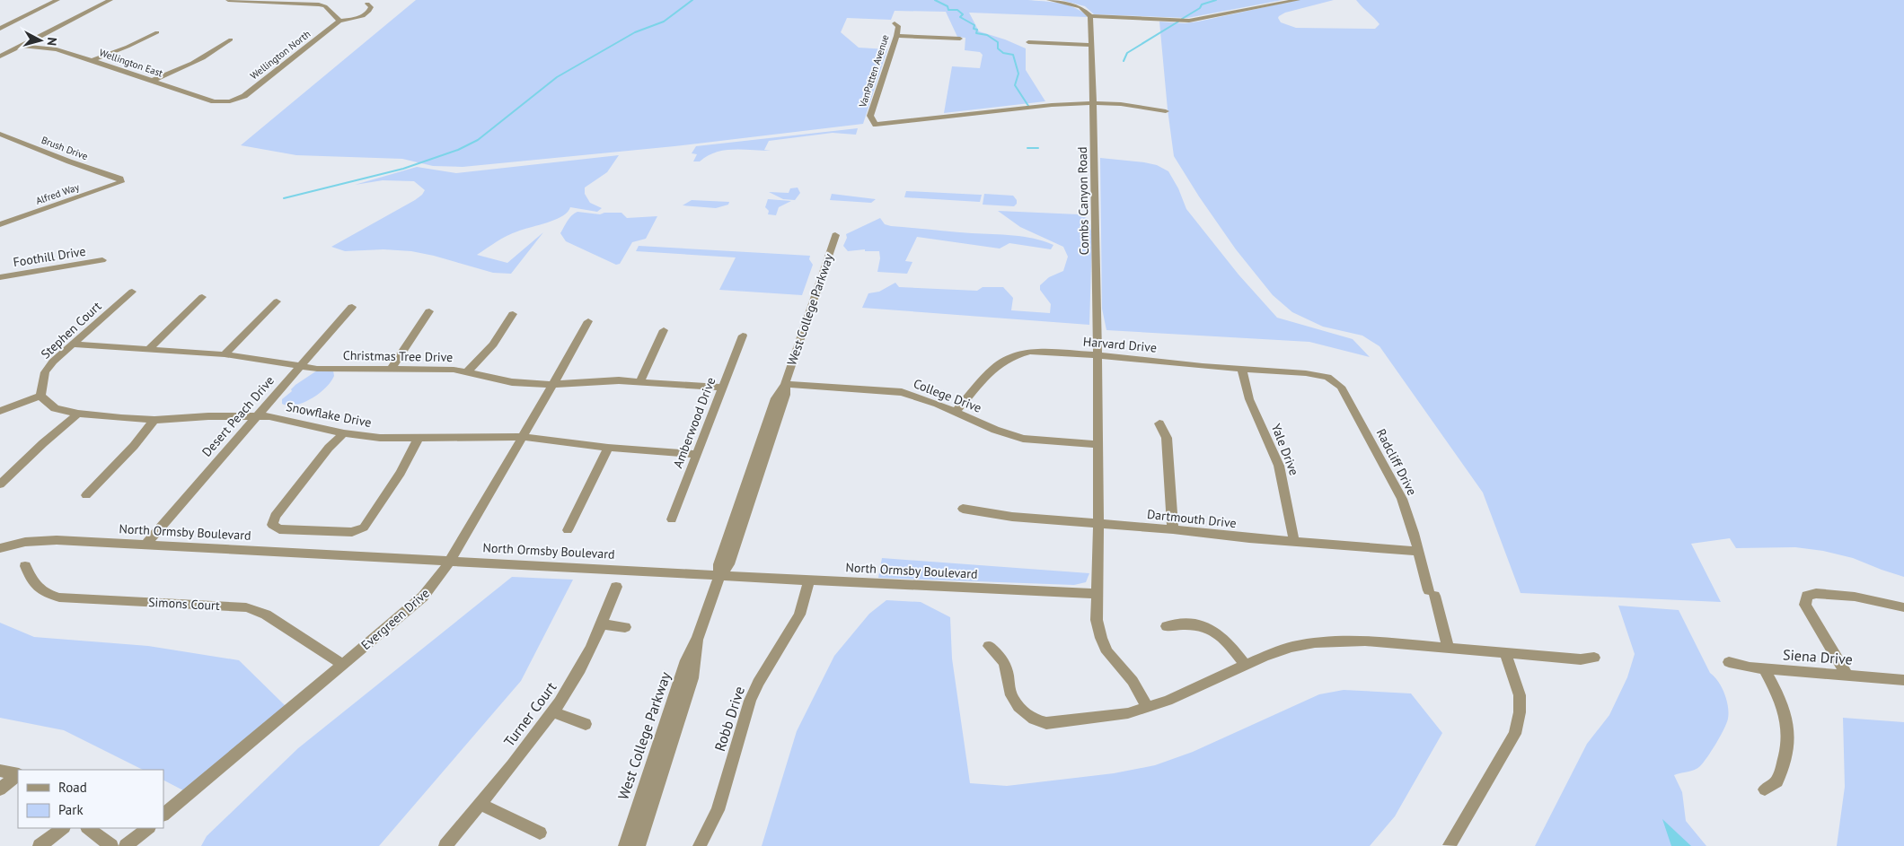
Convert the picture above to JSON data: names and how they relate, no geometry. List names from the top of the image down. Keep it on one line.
{"streets":{"street":["Wellington North","Wellington East","VanPatten Avenue","Brush Drive","Alfred Way","Combs Canyon Road","Foothill Drive","West College Parkway","Stephen Court","Harvard Drive","Christmas Tree Drive","College Drive","Snowflake Drive","Desert Peach Drive","Amberwood Drive","Yale Drive","Radcliff Drive","Dartmouth Drive","North Ormsby Boulevard","Simons Court","Evergreen Drive","Siena Drive","Turner Court","Robb Drive"]},"crossings":[["Wellington North","Wellington East"],["VanPatten Avenue","Combs Canyon Road"],["Brush Drive","Alfred Way"],["Combs Canyon Road","Harvard Drive"],["Combs Canyon Road","College Drive"],["Combs Canyon Road","Dartmouth Drive"],["Combs Canyon Road","North Ormsby Boulevard"],["West College Parkway","College Drive"],["West College Parkway","North Ormsby Boulevard"],["Stephen Court","Christmas Tree Drive"],["Stephen Court","Snowflake Drive"],["Harvard Drive","College Drive"],["Harvard Drive","Yale Drive"],["Harvard Drive","Radcliff Drive"],["Christmas Tree Drive","Desert Peach Drive"],["Christmas Tree Drive","Amberwood Drive"],["Christmas Tree Drive","Evergreen Drive"],["Snowflake Drive","Desert Peach Drive"],["Snowflake Drive","Amberwood Drive"],["Snowflake Drive","Evergreen Drive"],["Desert Peach Drive","North Ormsby Boulevard"],["Yale Drive","Dartmouth Drive"],["Radcliff Drive","Dartmouth Drive"],["North Ormsby Boulevard","Evergreen Drive"],["North Ormsby Boulevard","Turner Court"],["North Ormsby Boulevard","Robb Drive"],["Simons Court","Evergreen Drive"]],"legend":["Road","Park"],"north":"right"}
